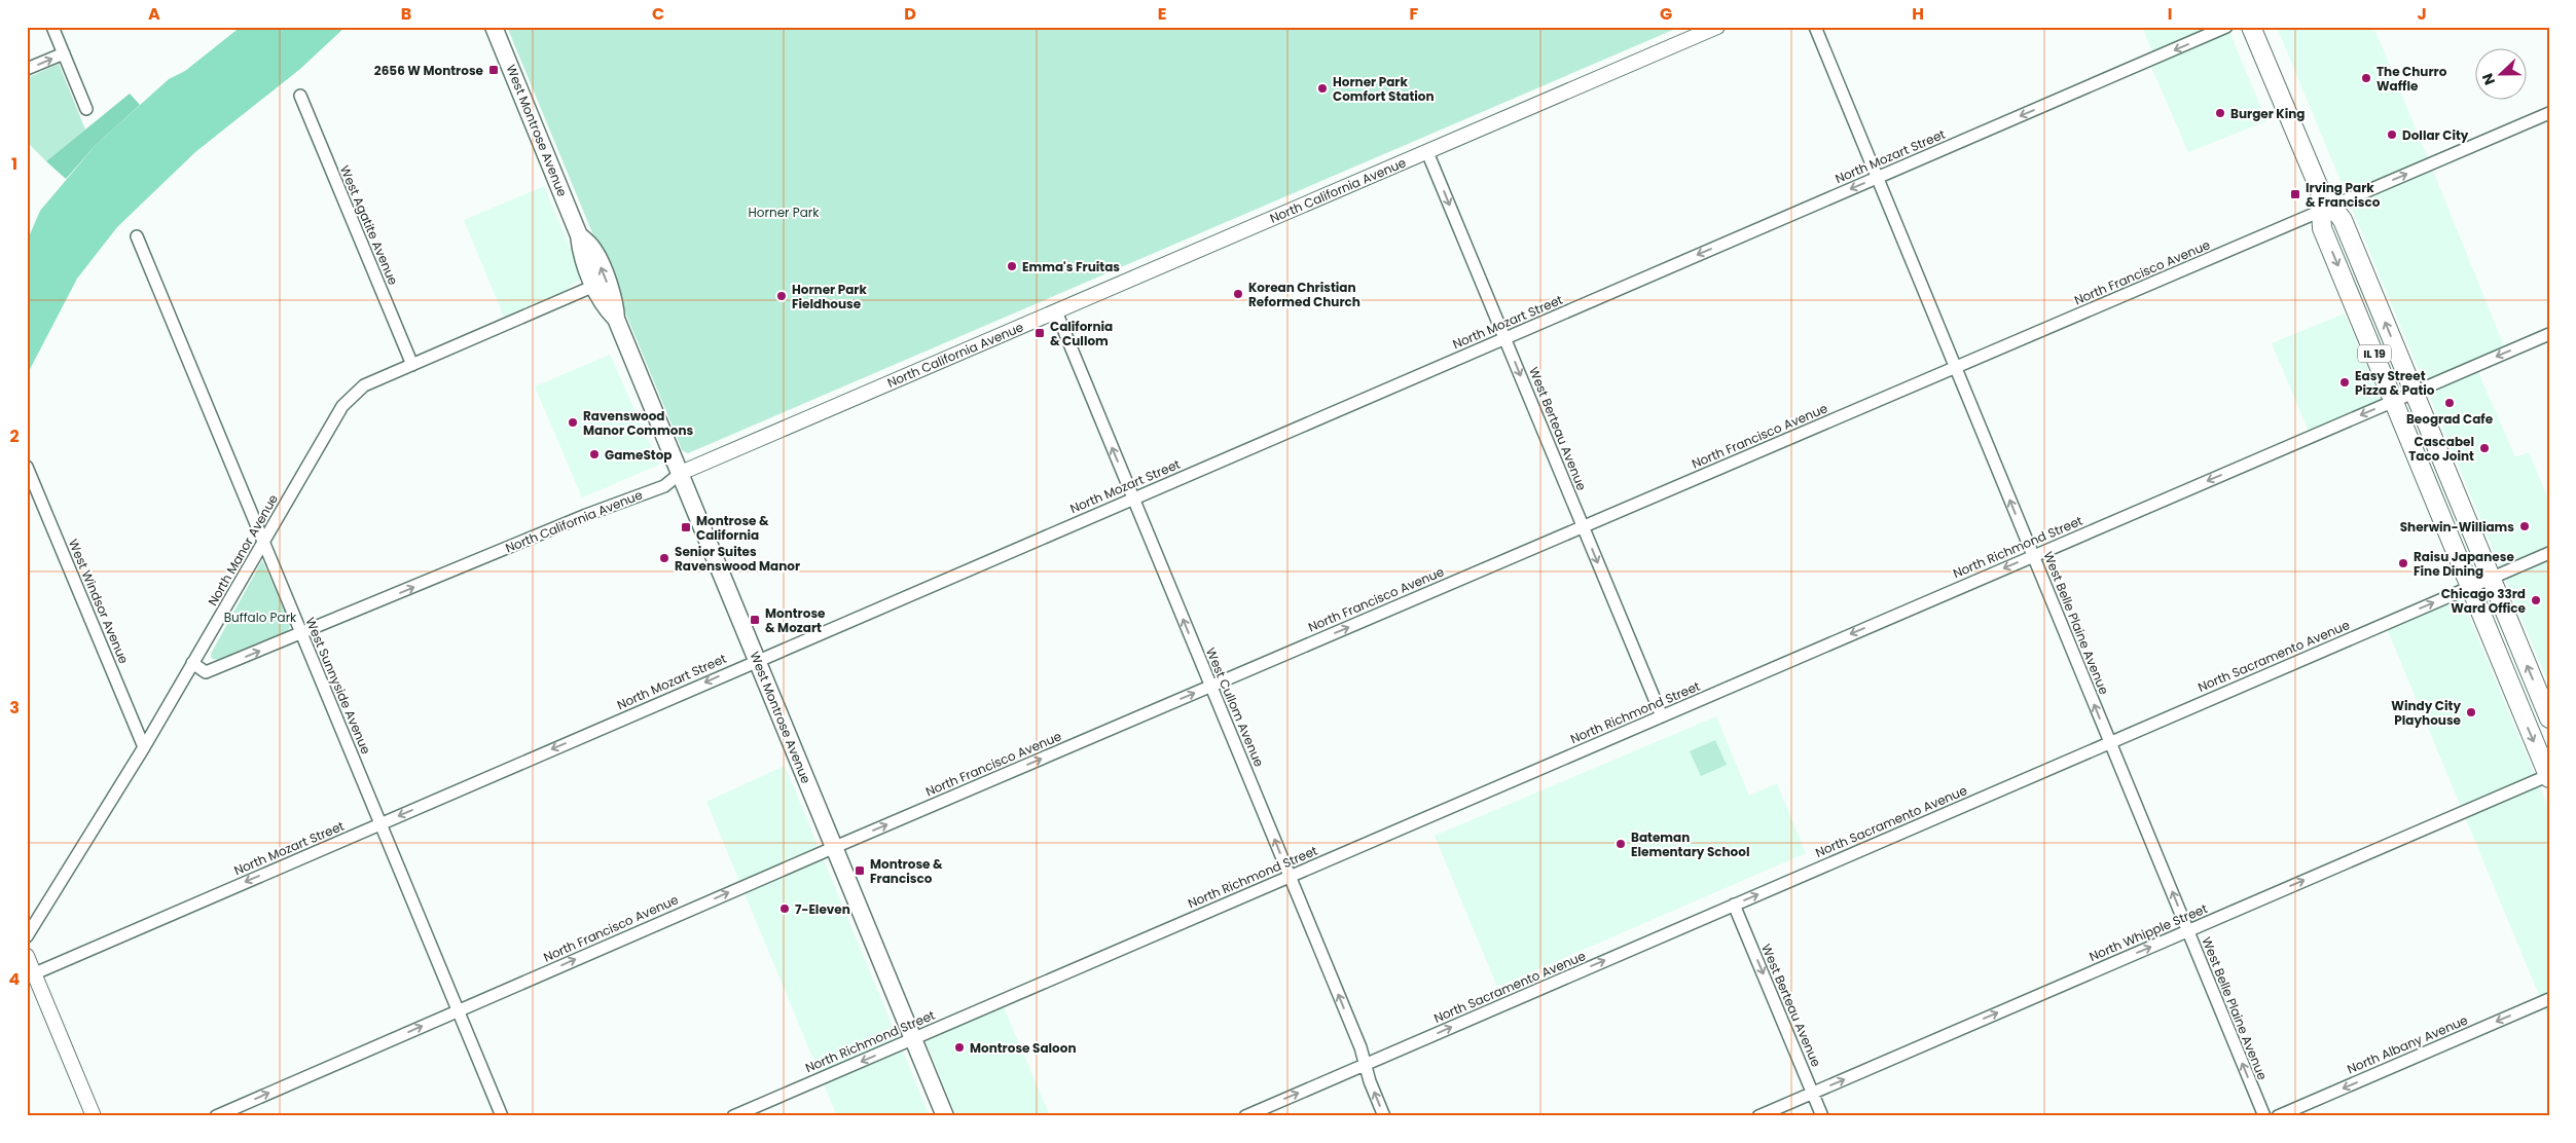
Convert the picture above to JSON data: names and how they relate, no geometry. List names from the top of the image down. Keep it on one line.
{"streets":{"main road":["West Montrose Avenue","IL 19"],"street":["North Mozart Street","North California Avenue","West Agatite Avenue","North Francisco Avenue","West Berteau Avenue","North Richmond Street","North Manor Avenue","West Windsor Avenue","West Belle Plaine Avenue","North Sacramento Avenue","West Sunnyside Avenue","West Cullom Avenue","North Whipple Street","North Albany Avenue"]},"crossings":[["West Montrose Avenue","North Mozart Street"],["West Montrose Avenue","North California Avenue"],["West Montrose Avenue","North Francisco Avenue"],["West Montrose Avenue","North Richmond Street"],["West Montrose Avenue","North Manor Avenue"],["North Mozart Street","West Berteau Avenue"],["North Mozart Street","West Belle Plaine Avenue"],["North Mozart Street","West Sunnyside Avenue"],["North Mozart Street","West Cullom Avenue"],["North California Avenue","West Berteau Avenue"],["North California Avenue","North Manor Avenue"],["North California Avenue","West Sunnyside Avenue"],["North California Avenue","West Cullom Avenue"],["West Agatite Avenue","North Manor Avenue"],["North Francisco Avenue","IL 19"],["North Francisco Avenue","West Berteau Avenue"],["North Francisco Avenue","West Belle Plaine Avenue"],["North Francisco Avenue","West Sunnyside Avenue"],["North Francisco Avenue","West Cullom Avenue"],["IL 19","North Richmond Street"],["IL 19","North Sacramento Avenue"],["IL 19","North Whipple Street"],["West Berteau Avenue","North Richmond Street"],["West Berteau Avenue","North Sacramento Avenue"],["West Berteau Avenue","North Whipple Street"],["North Richmond Street","West Belle Plaine Avenue"],["North Richmond Street","West Cullom Avenue"],["North Manor Avenue","West Windsor Avenue"],["North Manor Avenue","West Sunnyside Avenue"],["West Belle Plaine Avenue","North Sacramento Avenue"],["West Belle Plaine Avenue","North Whipple Street"],["North Sacramento Avenue","West Cullom Avenue"]],"one_way":["North Mozart Street","North Francisco Avenue","West Berteau Avenue","North Richmond Street","West Belle Plaine Avenue","North Sacramento Avenue","West Cullom Avenue","North Whipple Street","North Albany Avenue"],"parks":["Horner Park","Buffalo Park"],"places":{"transit":["2656 W Montrose","Irving Park & Francisco","California & Cullom","Montrose & California","Montrose & Mozart","Montrose & Francisco"],"other":["The Churro Waffle","Horner Park Comfort Station","Burger King","Dollar City","Emma's Fruitas","Korean Christian Reformed Church","Horner Park Fieldhouse","Easy Street Pizza & Patio","Beograd Cafe","Ravenswood Manor Commons","Cascabel Taco Joint","GameStop","Sherwin-Williams","Senior Suites Ravenswood Manor","Raisu Japanese Fine Dining","Chicago 33rd Ward Office","Windy City Playhouse","Bateman Elementary School","7-Eleven","Montrose Saloon"]},"north":"left","grid":{"columns":["A","B","C","D","E","F","G","H","I","J"],"rows":["1","2","3","4"]}}
